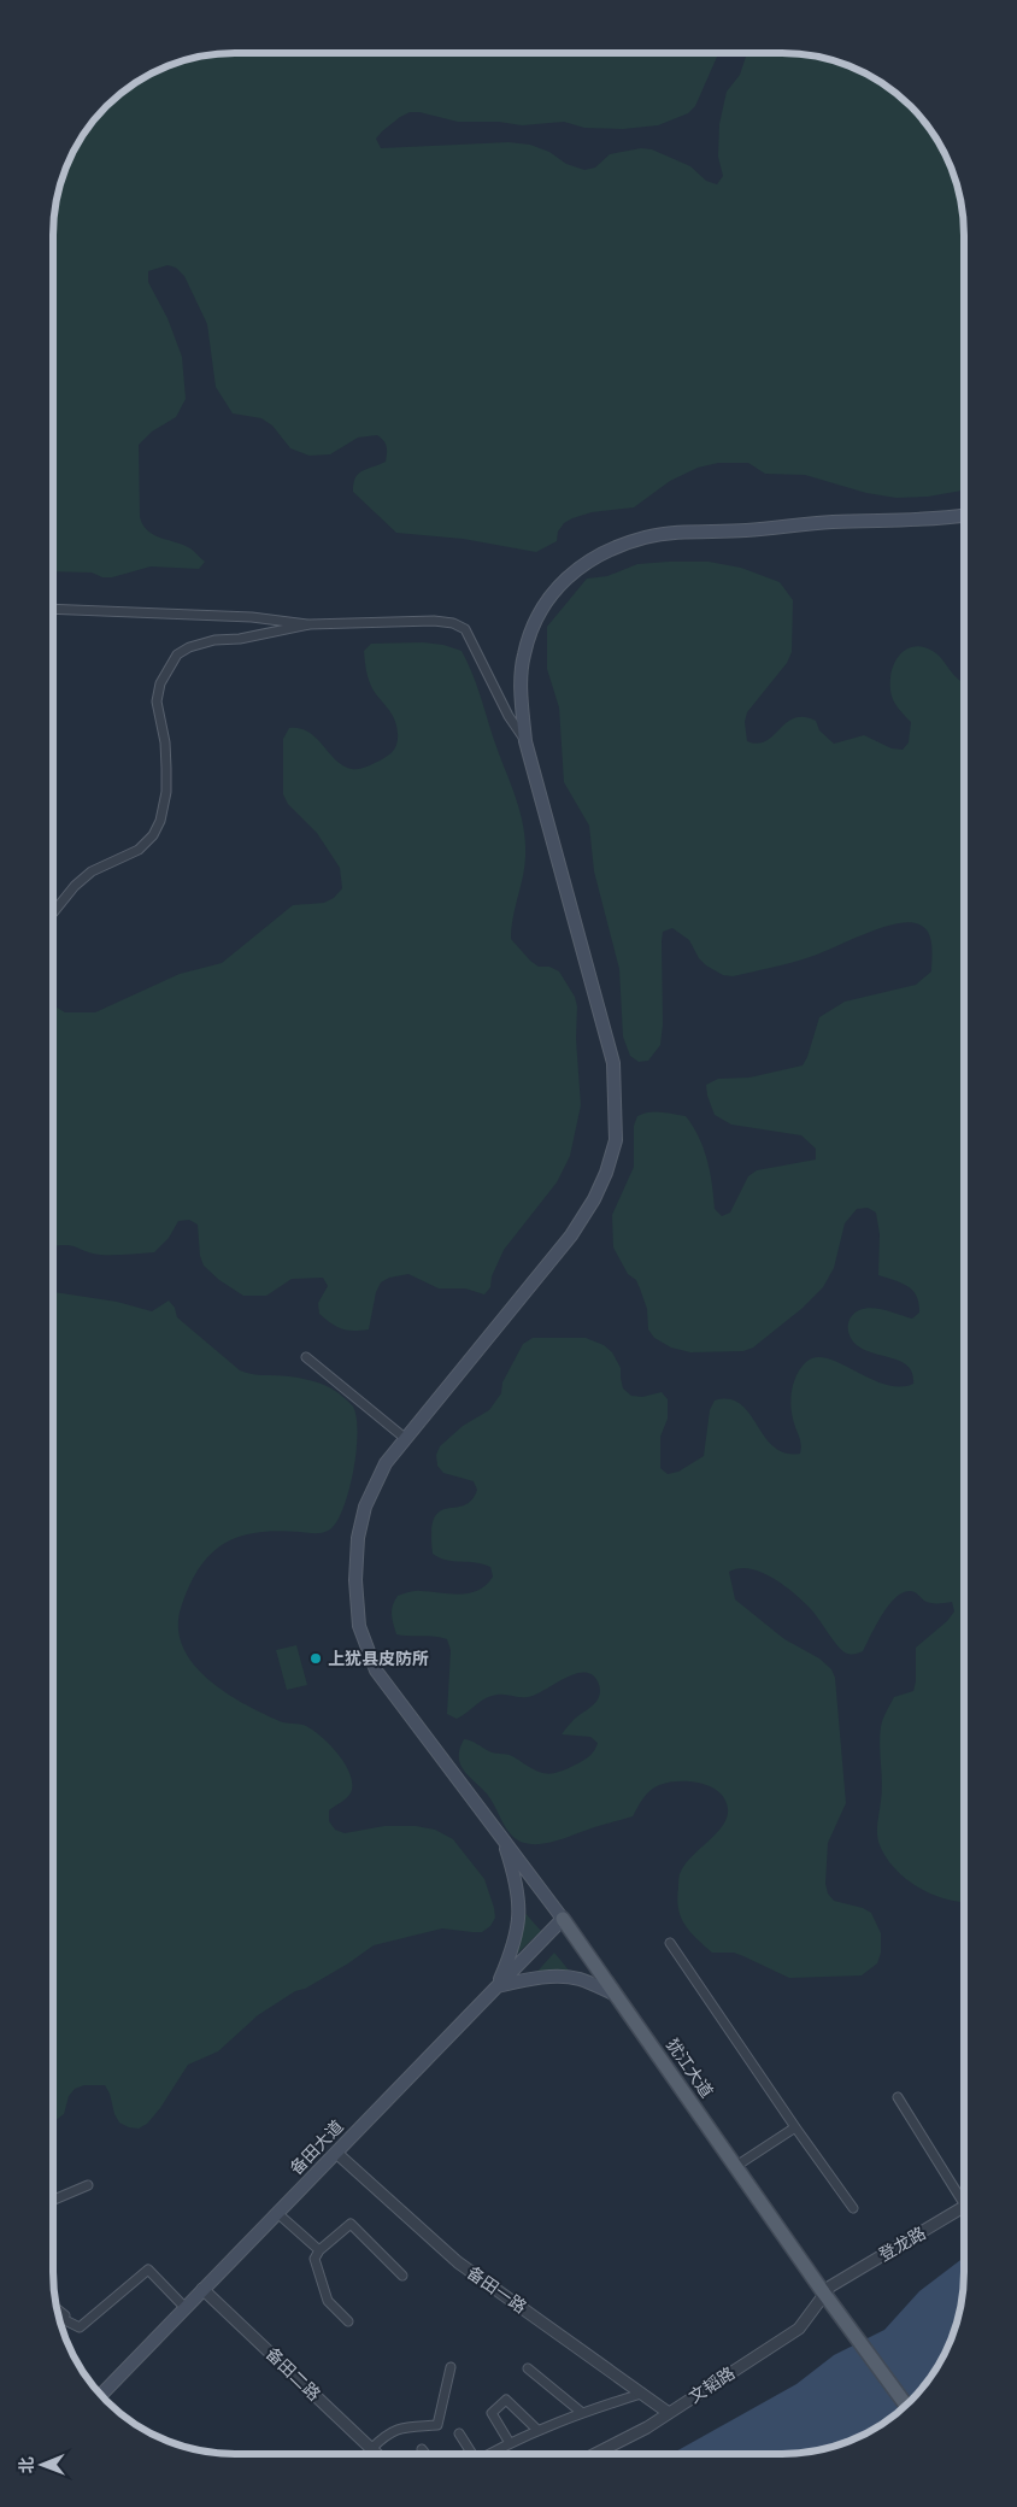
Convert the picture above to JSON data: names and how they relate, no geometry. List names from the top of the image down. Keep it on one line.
{"streets":{"main road":["犹江大道","备田大道"],"street":["登龙路","备田一路","备田二路","文韬路"]},"crossings":[["犹江大道","备田大道"],["犹江大道","登龙路"],["犹江大道","文韬路"],["备田大道","备田一路"],["备田大道","备田二路"],["登龙路","文韬路"],["备田一路","文韬路"]],"places":["上犹县皮防所"],"north":"left"}
